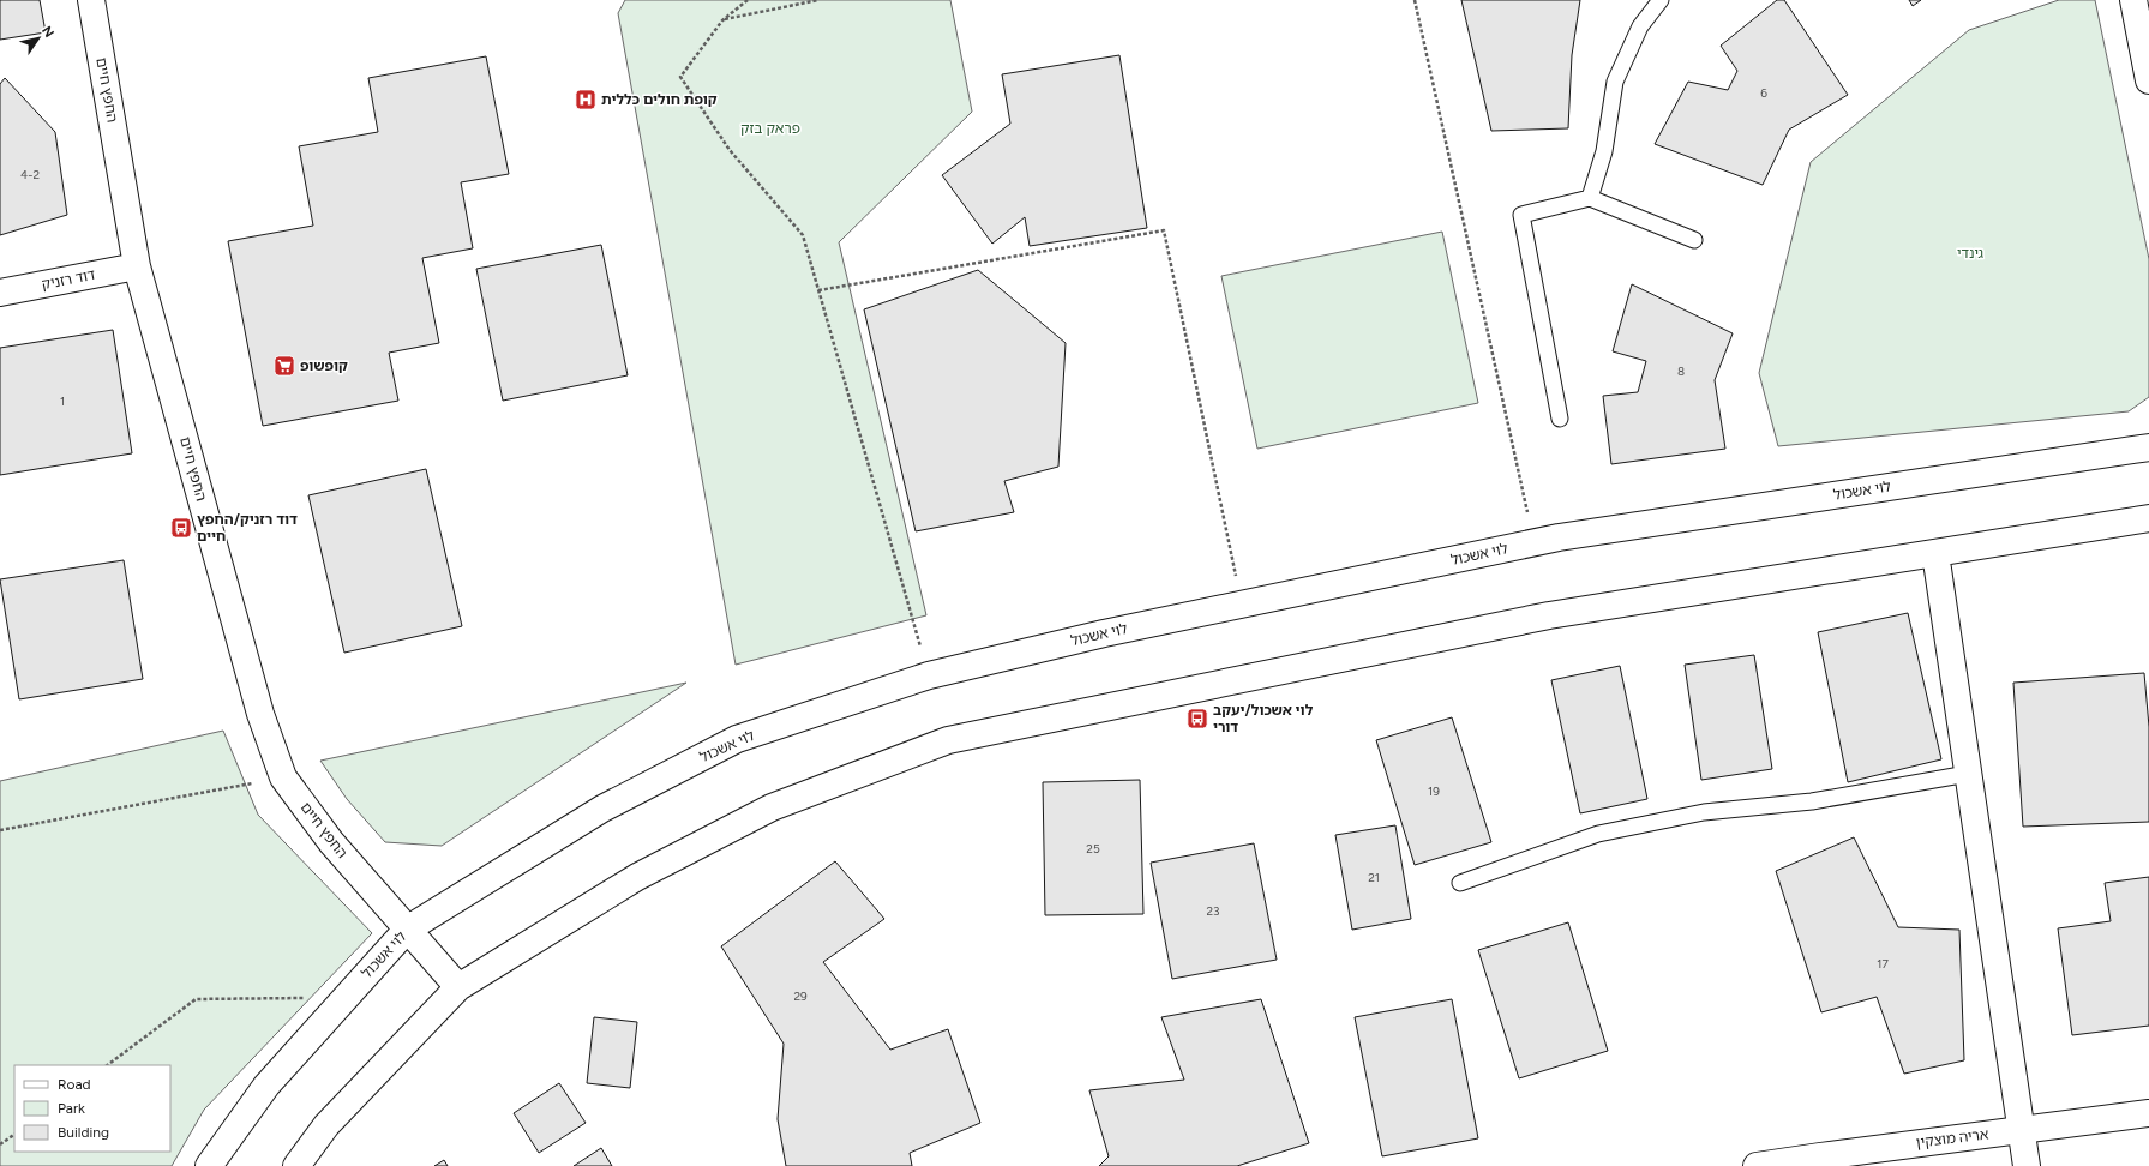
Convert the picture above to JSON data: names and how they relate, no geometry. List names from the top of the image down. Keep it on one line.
{"streets":{"street":["החפץ חיים","דוד רזניק","לוי אשכול","אריה מוצקין"]},"crossings":[["החפץ חיים","דוד רזניק"],["החפץ חיים","לוי אשכול"]],"parks":["פראק בזק","גינדי"],"places":{"hospital":["קופת חולים כללית"],"supermarket":["קופשופ"],"bus stop":["דוד רזניק/החפץ חיים","לוי אשכול/יעקב דורי"]},"house_numbers":["6","4-2","8","1","19","25","21","23","17","29"],"legend":["Road","Park","Building"],"north":"top right"}
